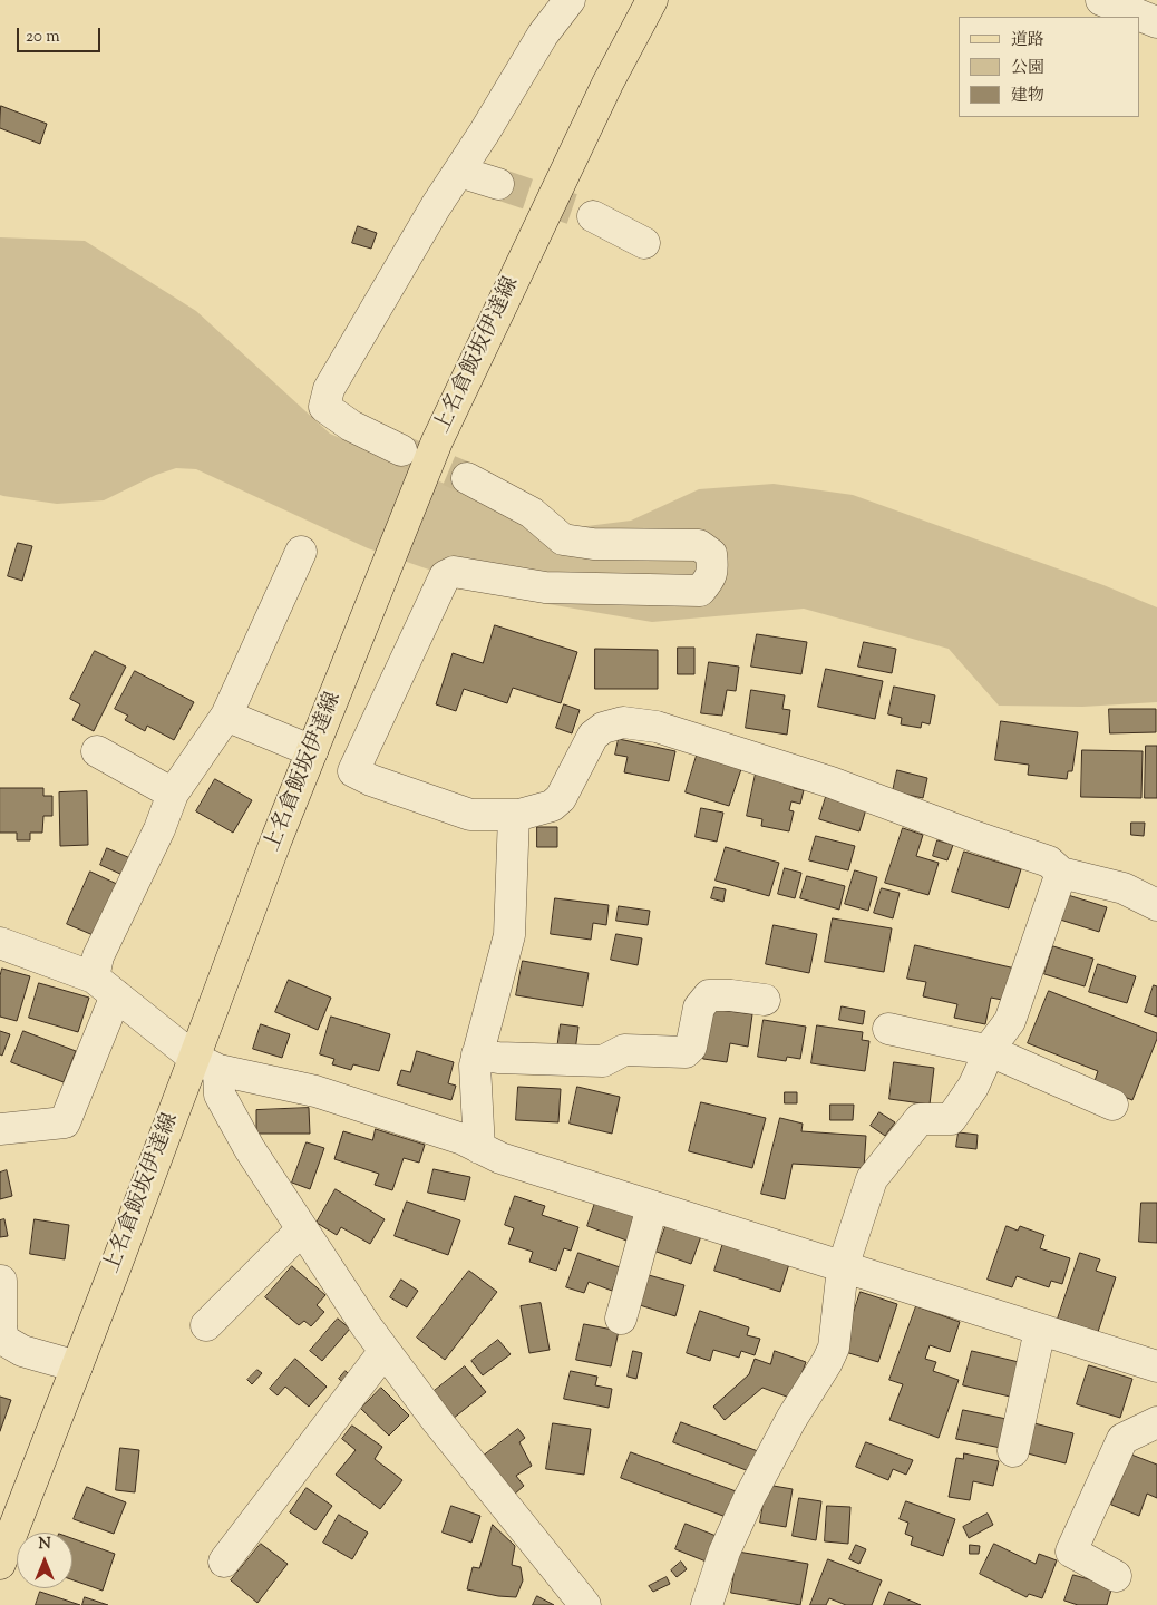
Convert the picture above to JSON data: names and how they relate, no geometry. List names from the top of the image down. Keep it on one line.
{"streets":{"main road":["上名倉飯坂伊達線"]},"legend":["道路","公園","建物"],"scale_bar":"20 m","north":"top"}
